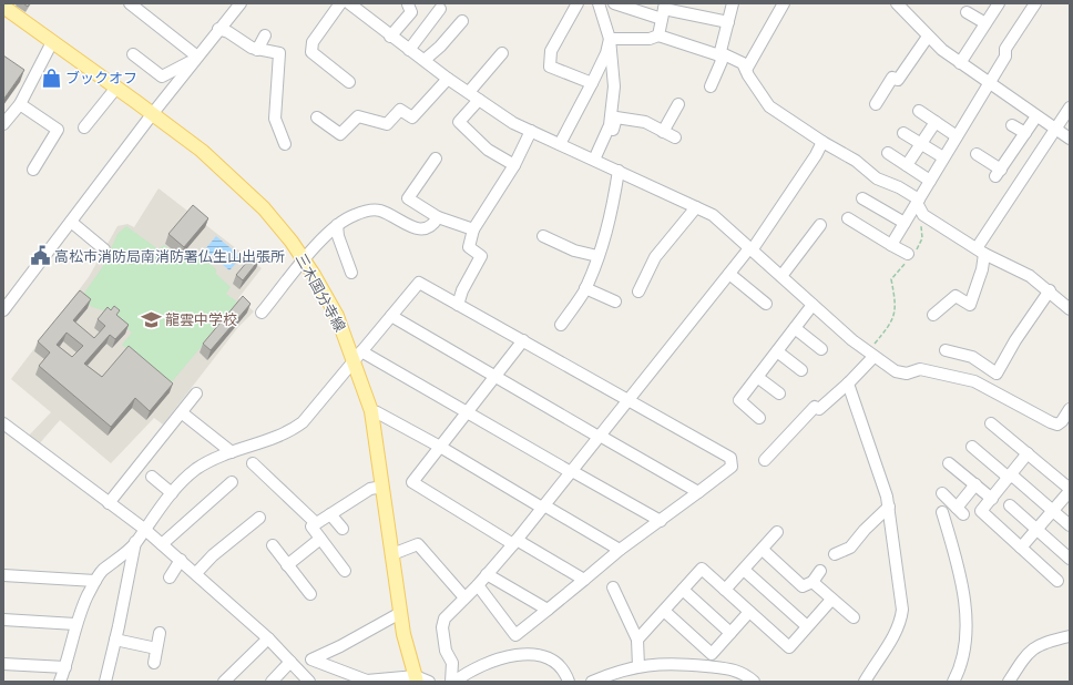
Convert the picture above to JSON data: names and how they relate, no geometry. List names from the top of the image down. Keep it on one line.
{"streets":{"main road":["三木国分寺線"]},"places":{"shop":["ブックオフ"],"public building":["高松市消防局南消防署仏生山出張所"],"school or university":["龍雲中学校"]}}
